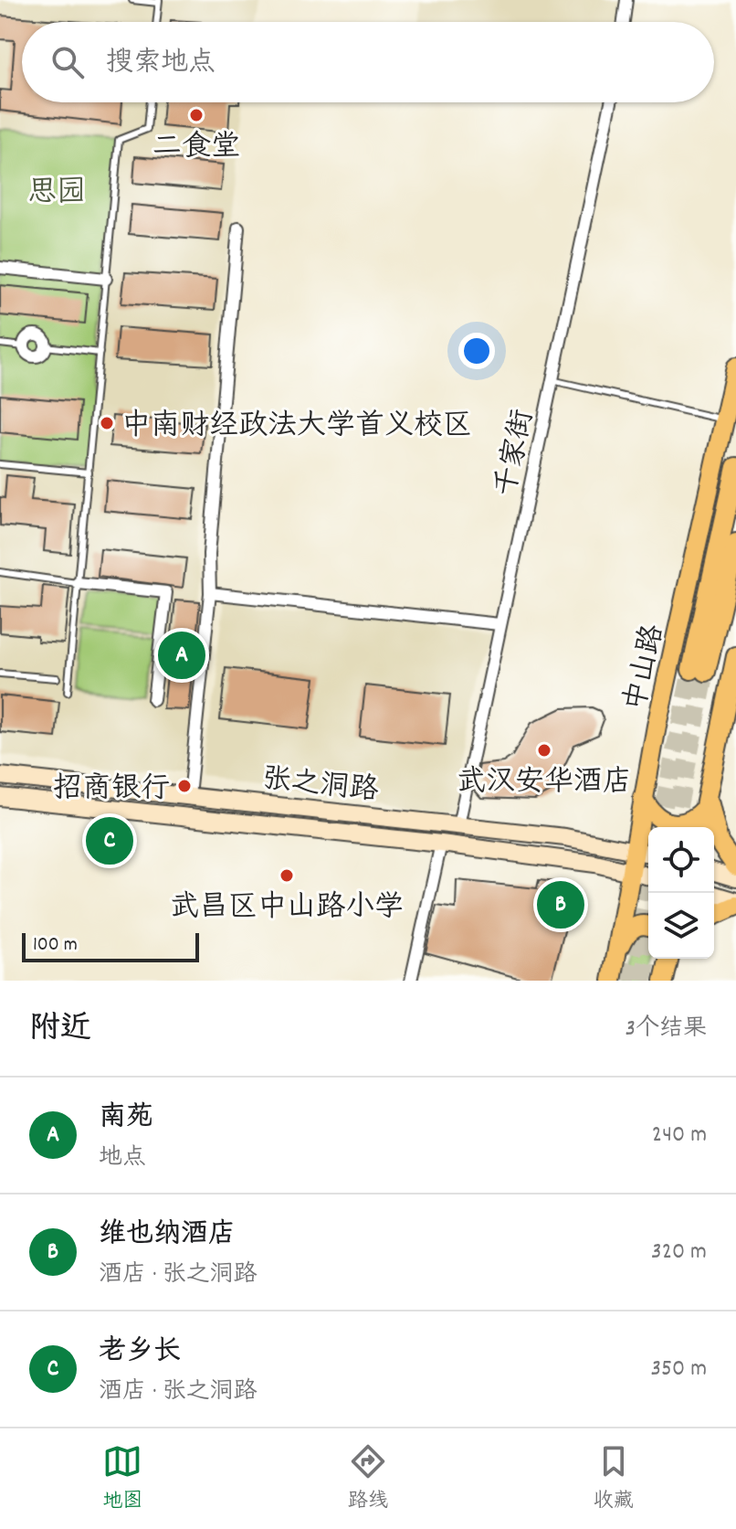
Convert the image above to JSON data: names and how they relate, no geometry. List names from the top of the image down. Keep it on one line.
{"streets":{"main road":["中山路","张之洞路"],"street":["千家街"]},"crossings":[["千家街","张之洞路"],["中山路","张之洞路"]],"parks":["思园"],"places":["二食堂","中南财经政法大学首义校区","武汉安华酒店","招商银行","武昌区中山路小学"],"scale_bar":"100 m","page":{"search":"搜索地点","pins":["A","C","B"],"scale":"100 m","heading":["附近","3个结果"],"list":[{"mark":"A","name":"南苑","note":"地点","value":"240 m"},{"mark":"B","name":"维也纳酒店","note":"酒店 · 张之洞路","value":"320 m"},{"mark":"C","name":"老乡长","note":"酒店 · 张之洞路","value":"350 m"}],"nav":["地图","路线","收藏"]}}
